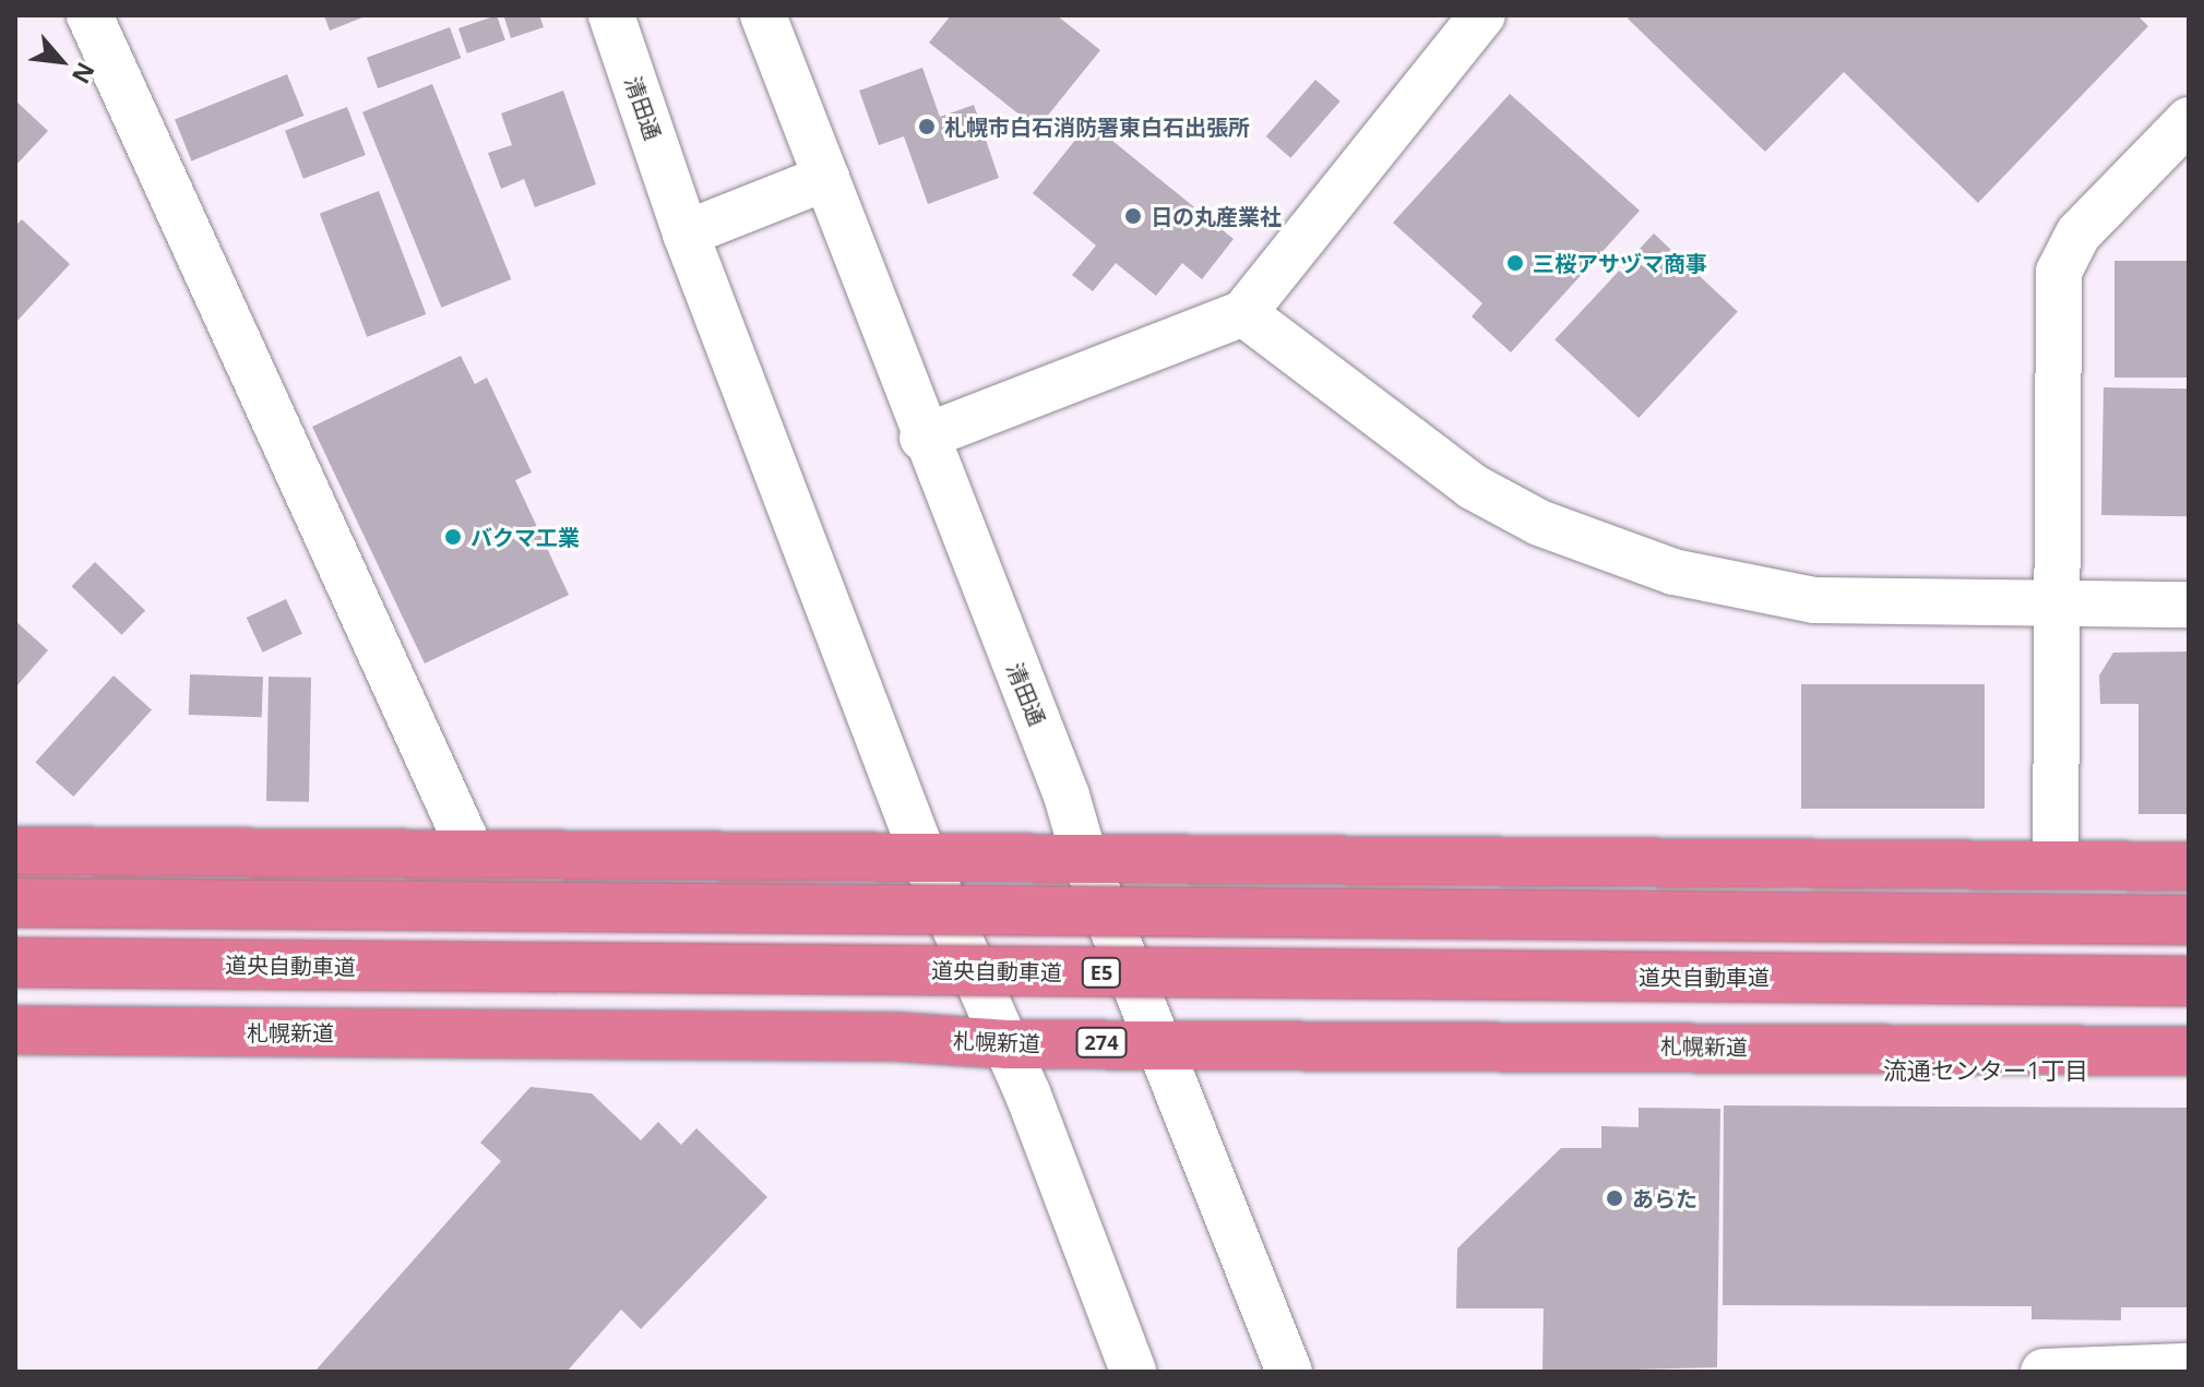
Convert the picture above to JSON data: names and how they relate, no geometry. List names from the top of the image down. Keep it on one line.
{"streets":{"highway":["道央自動車道","E5","札幌新道","274"],"street":["清田通"]},"crossings":[["清田通","札幌新道"]],"districts":["流通センター1丁目"],"places":["札幌市白石消防署東白石出張所","日の丸産業社","三桜アサヅマ商事","バクマ工業","あらた"],"north":"bottom right"}
